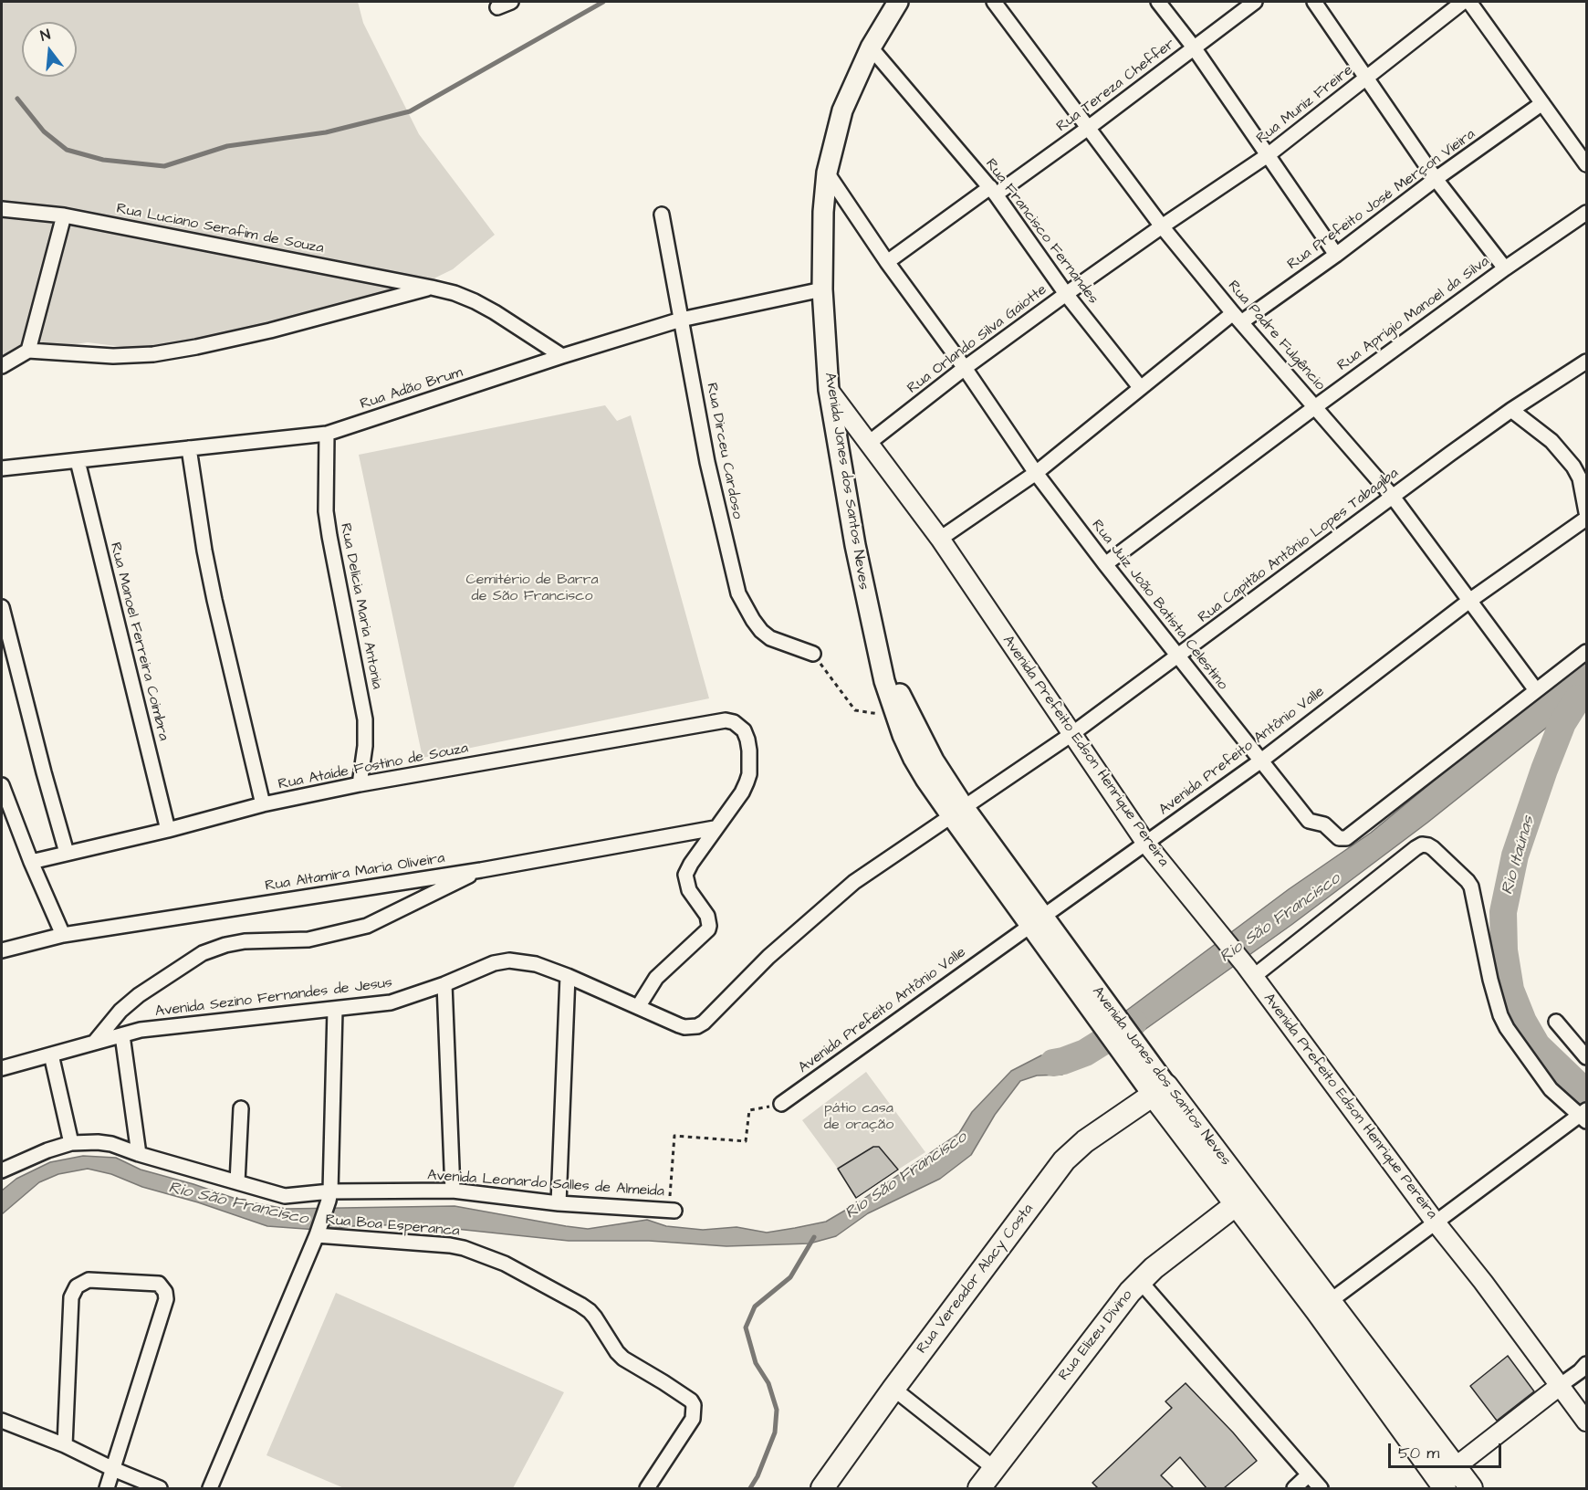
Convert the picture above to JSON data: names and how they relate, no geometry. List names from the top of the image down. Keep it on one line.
{"streets":{"main road":["Avenida Jones dos Santos Neves","Rua Vereador Alacy Costa","Rua Elizeu Divino"],"street":["Rua Tereza Cheffer","Rua Muniz Freire","Rua Prefeito José Merçon Vieira","Rua Luciano Serafim de Souza","Rua Francisco Fernandes","Rua Aprígio Manoel da Silva","Rua Padre Fulgêncio","Rua Orlando Silva Gaiotte","Rua Adão Brum","Rua Dirceu Cardoso","Rua Capitão Antônio Lopes Tabagiba","Rua Juiz João Batista Celestino","Rua Delicia Maria Antonia","Rua Manoel Ferreira Coimbra","Avenida Prefeito Edson Henrique Pereira","Avenida Prefeito Antônio Valle","Rua Ataíde Fostino de Souza","Rua Altamira Maria Oliveira","Avenida Sezino Fernandes de Jesus","Avenida Leonardo Salles de Almeida","Rua Boa Esperanca"]},"crossings":[["Rua Tereza Cheffer","Rua Francisco Fernandes"],["Rua Tereza Cheffer","Rua Padre Fulgêncio"],["Rua Tereza Cheffer","Rua Juiz João Batista Celestino"],["Rua Muniz Freire","Rua Padre Fulgêncio"],["Rua Muniz Freire","Rua Orlando Silva Gaiotte"],["Rua Prefeito José Merçon Vieira","Rua Francisco Fernandes"],["Rua Prefeito José Merçon Vieira","Rua Padre Fulgêncio"],["Rua Prefeito José Merçon Vieira","Rua Juiz João Batista Celestino"],["Rua Prefeito José Merçon Vieira","Avenida Prefeito Edson Henrique Pereira"],["Rua Luciano Serafim de Souza","Rua Adão Brum"],["Rua Francisco Fernandes","Rua Orlando Silva Gaiotte"],["Rua Francisco Fernandes","Avenida Jones dos Santos Neves"],["Rua Aprígio Manoel da Silva","Rua Padre Fulgêncio"],["Rua Aprígio Manoel da Silva","Rua Juiz João Batista Celestino"],["Rua Padre Fulgêncio","Rua Orlando Silva Gaiotte"],["Rua Padre Fulgêncio","Rua Capitão Antônio Lopes Tabagiba"],["Rua Padre Fulgêncio","Rua Juiz João Batista Celestino"],["Rua Padre Fulgêncio","Avenida Prefeito Antônio Valle"],["Rua Orlando Silva Gaiotte","Rua Juiz João Batista Celestino"],["Rua Orlando Silva Gaiotte","Avenida Prefeito Edson Henrique Pereira"],["Rua Adão Brum","Rua Dirceu Cardoso"],["Rua Adão Brum","Avenida Jones dos Santos Neves"],["Rua Adão Brum","Rua Delicia Maria Antonia"],["Rua Adão Brum","Rua Manoel Ferreira Coimbra"],["Avenida Jones dos Santos Neves","Rua Capitão Antônio Lopes Tabagiba"],["Avenida Jones dos Santos Neves","Rua Juiz João Batista Celestino"],["Avenida Jones dos Santos Neves","Avenida Prefeito Edson Henrique Pereira"],["Avenida Jones dos Santos Neves","Avenida Prefeito Antônio Valle"],["Avenida Jones dos Santos Neves","Rua Vereador Alacy Costa"],["Avenida Jones dos Santos Neves","Rua Elizeu Divino"],["Rua Capitão Antônio Lopes Tabagiba","Rua Juiz João Batista Celestino"],["Rua Capitão Antônio Lopes Tabagiba","Avenida Prefeito Edson Henrique Pereira"],["Rua Capitão Antônio Lopes Tabagiba","Avenida Sezino Fernandes de Jesus"],["Rua Juiz João Batista Celestino","Avenida Prefeito Antônio Valle"],["Rua Delicia Maria Antonia","Rua Ataíde Fostino de Souza"],["Rua Manoel Ferreira Coimbra","Rua Ataíde Fostino de Souza"],["Avenida Prefeito Edson Henrique Pereira","Avenida Prefeito Antônio Valle"],["Rua Ataíde Fostino de Souza","Rua Altamira Maria Oliveira"]],"water":["Rio Itaúnas","Rio São Francisco"],"parks":["Cemitério de Barra de São Francisco","pátio casa de oração"],"scale_bar":"50 m","north":"top"}
